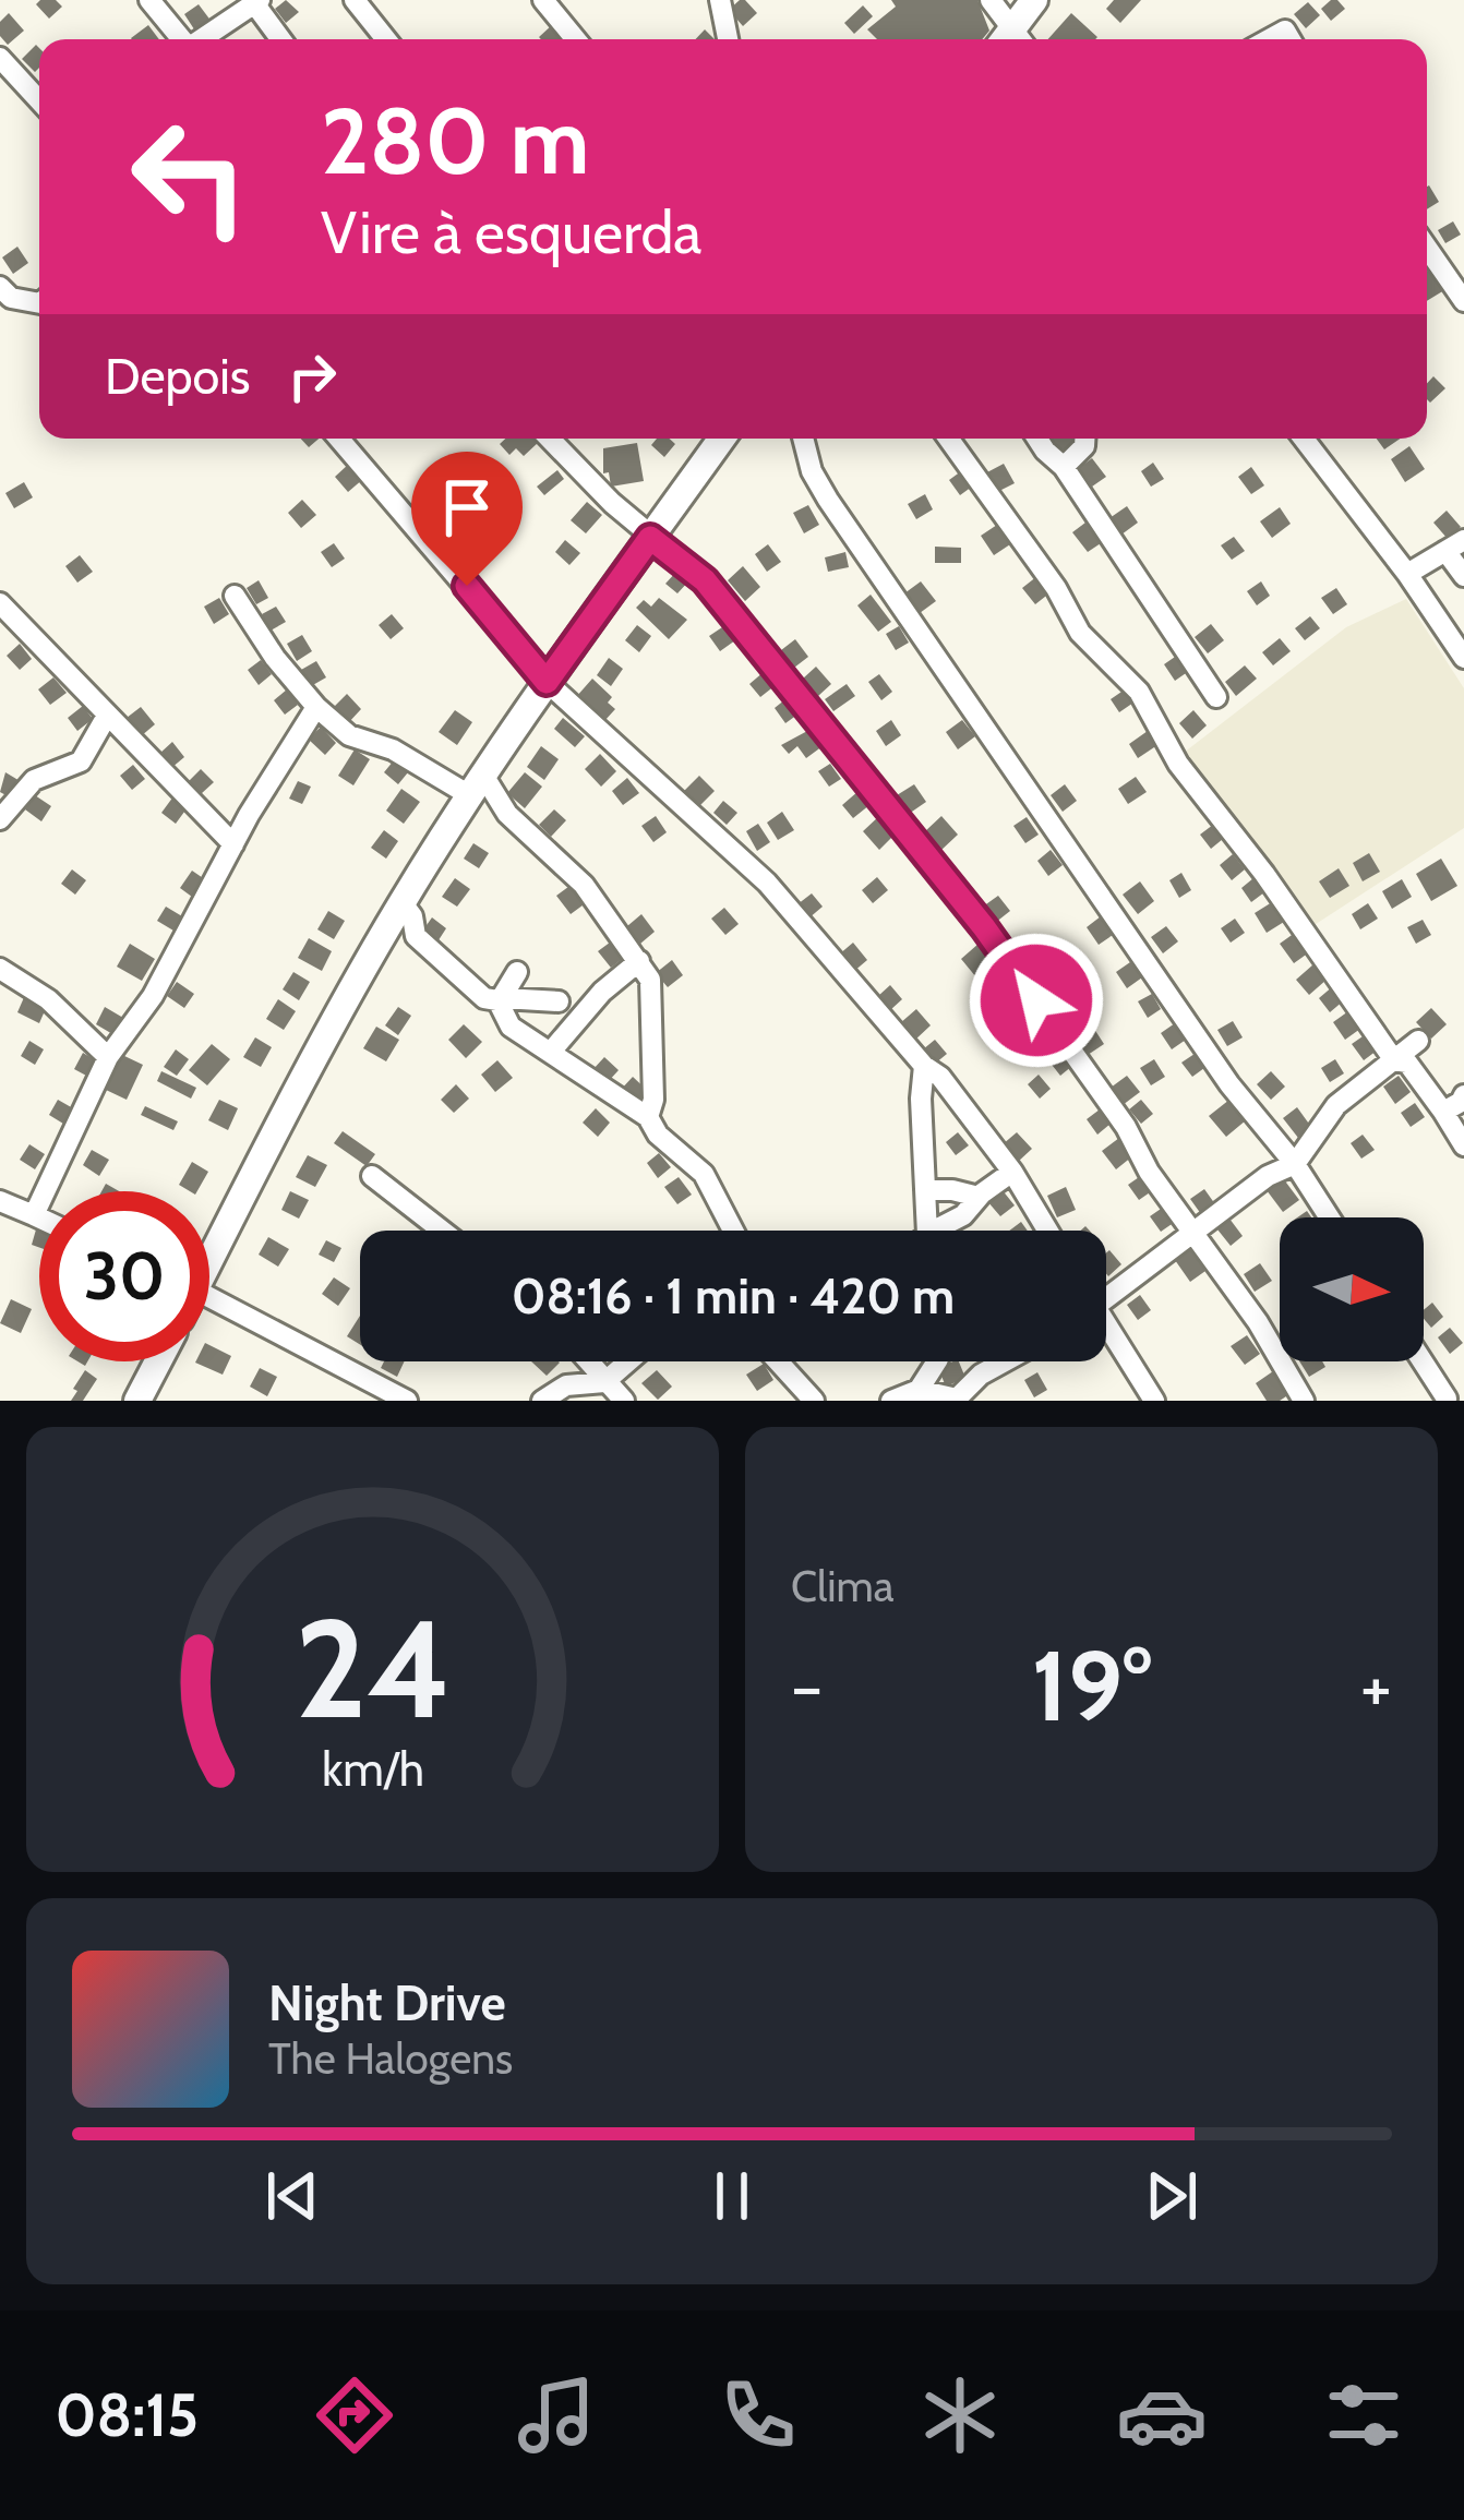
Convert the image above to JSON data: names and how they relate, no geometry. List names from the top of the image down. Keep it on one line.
{"north":"right","page":{"turn":["280 m","Vire à esquerda"],"then":"Depois","limit":"30","trip":"08:16 · 1 min · 420 m","tile":"Clima","heat":["−","19°","+"],"song":["Night Drive","The Halogens"],"tabs":"08:15","gauge":["24","km/h"]}}
